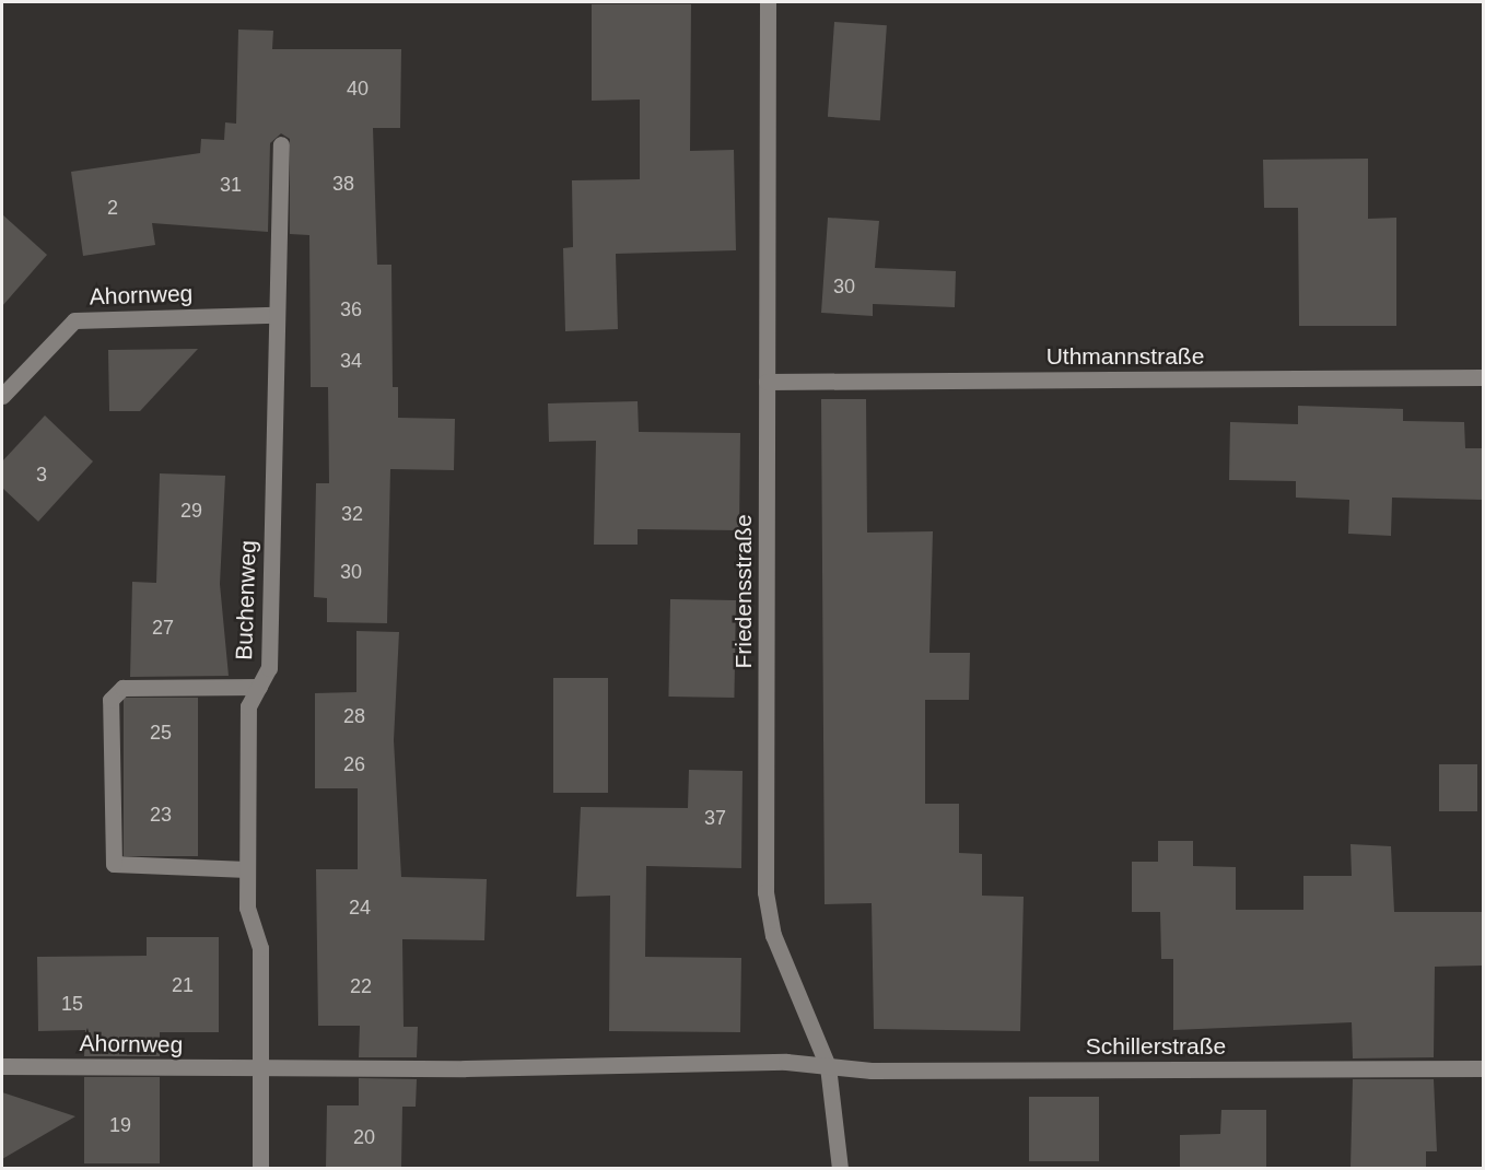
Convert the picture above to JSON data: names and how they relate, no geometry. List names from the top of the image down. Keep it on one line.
{"streets":{"street":["Ahornweg","Uthmannstraße","Friedensstraße","Buchenweg","Schillerstraße"]},"crossings":[["Ahornweg","Friedensstraße"],["Ahornweg","Buchenweg"],["Ahornweg","Schillerstraße"],["Uthmannstraße","Friedensstraße"],["Friedensstraße","Schillerstraße"]],"house_numbers":["40","38","31","2","30","36","34","3","29","32","30","27","28","25","26","23","37","24","21","22","15","19","20"]}
